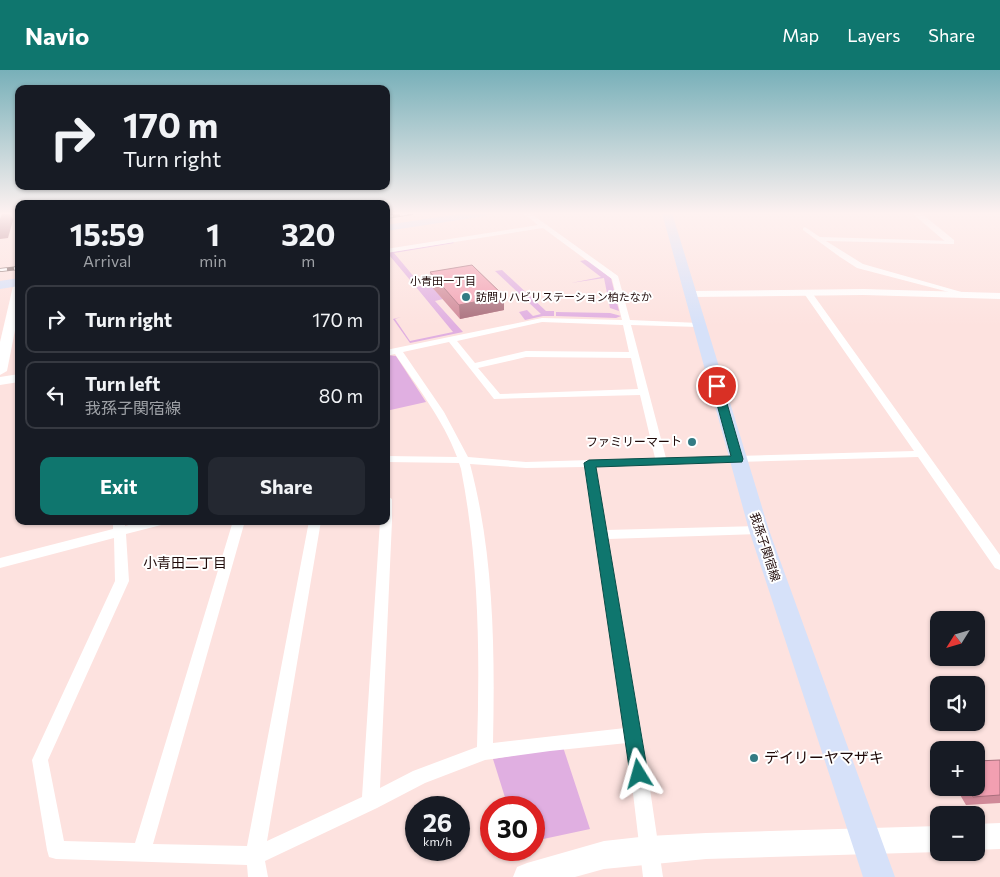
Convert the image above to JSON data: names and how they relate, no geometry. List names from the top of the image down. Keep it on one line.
{"streets":{"main road":["我孫子関宿線"]},"districts":["小青田一丁目","小青田二丁目"],"places":["訪問リハビリステーション柏たなか","ファミリーマート","デイリーヤマザキ"],"north":"bottom left","page":{"header":"Navio","nav":["Map","Layers","Share"],"turn":["170 m","Turn right"],"eta":["15:59","Arrival","1","min","320","m"],"list":[{"name":"Turn right","value":"170 m"},{"name":"Turn left","note":"我孫子関宿線","value":"80 m"}],"buttons":["Exit","Share"],"map_buttons":["+","−"],"speed":"26 km/h","limit":"30"}}
